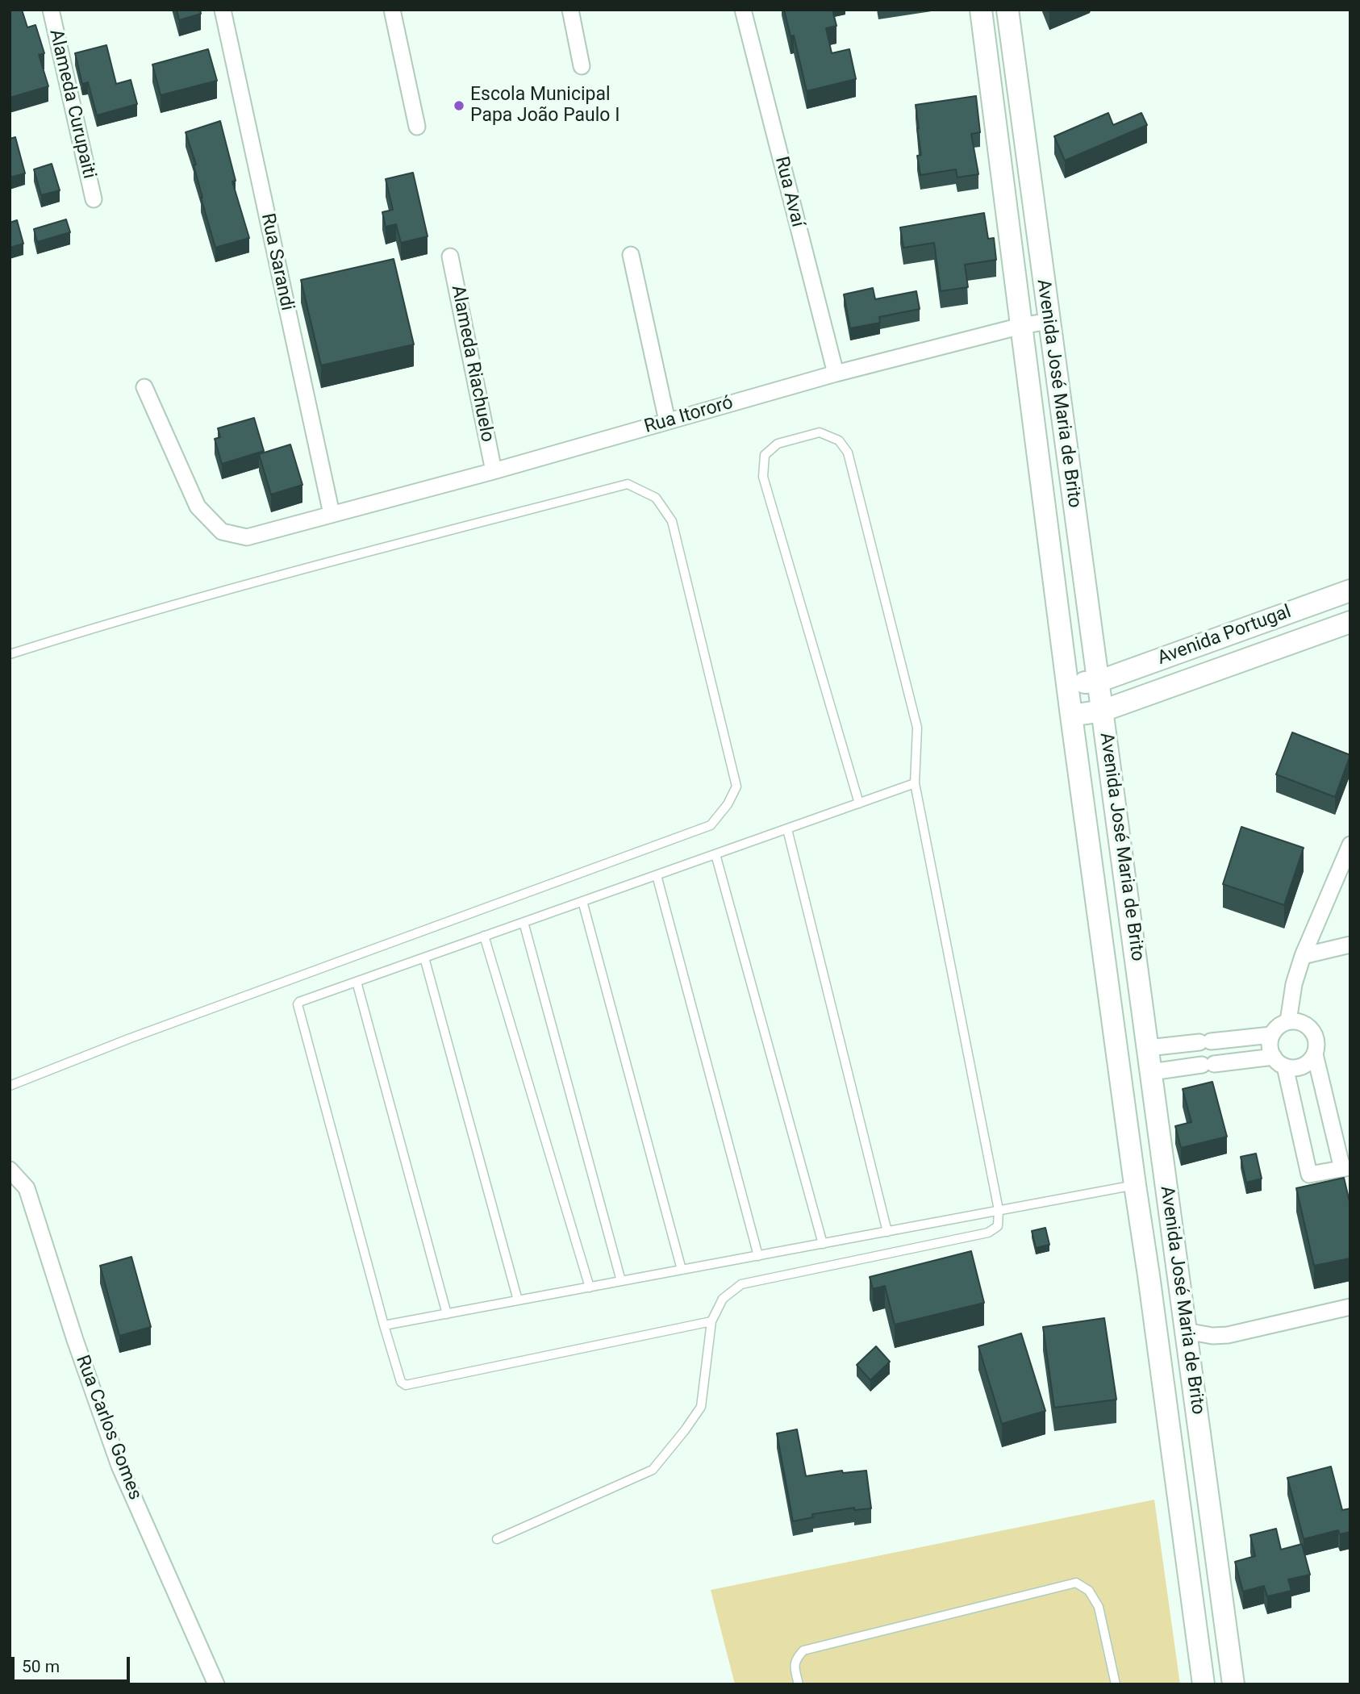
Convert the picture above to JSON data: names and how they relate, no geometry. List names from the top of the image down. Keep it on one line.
{"streets":{"main road":["Avenida José Maria de Brito","Avenida Portugal"],"street":["Alameda Curupaiti","Rua Avaí","Rua Sarandi","Alameda Riachuelo","Rua Itororó","Rua Carlos Gomes"]},"crossings":[["Rua Avaí","Rua Itororó"],["Rua Sarandi","Rua Itororó"],["Alameda Riachuelo","Rua Itororó"],["Avenida José Maria de Brito","Rua Itororó"],["Avenida José Maria de Brito","Avenida Portugal"]],"places":["Escola Municipal Papa João Paulo I"],"scale_bar":"50 m"}
